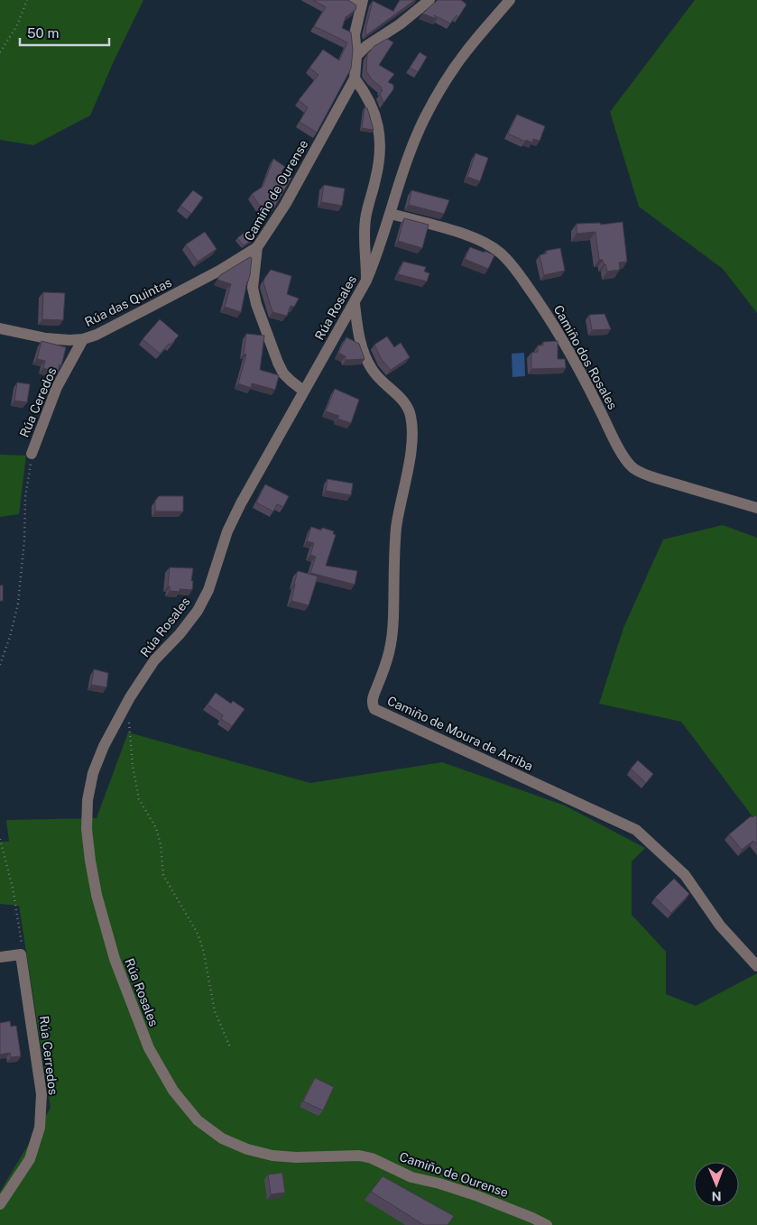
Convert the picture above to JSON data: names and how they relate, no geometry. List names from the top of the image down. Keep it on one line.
{"streets":{"street":["Camiño de Ourense","Rúa das Quintas","Rúa Rosales","Camiño dos Rosales","Rúa Ceredos","Camiño de Moura de Arriba","Rúa Cerredos"]},"crossings":[["Camiño de Ourense","Rúa das Quintas"],["Camiño de Ourense","Rúa Rosales"],["Rúa das Quintas","Rúa Ceredos"],["Rúa Rosales","Camiño dos Rosales"],["Rúa Rosales","Camiño de Moura de Arriba"]],"scale_bar":"50 m","north":"bottom"}
